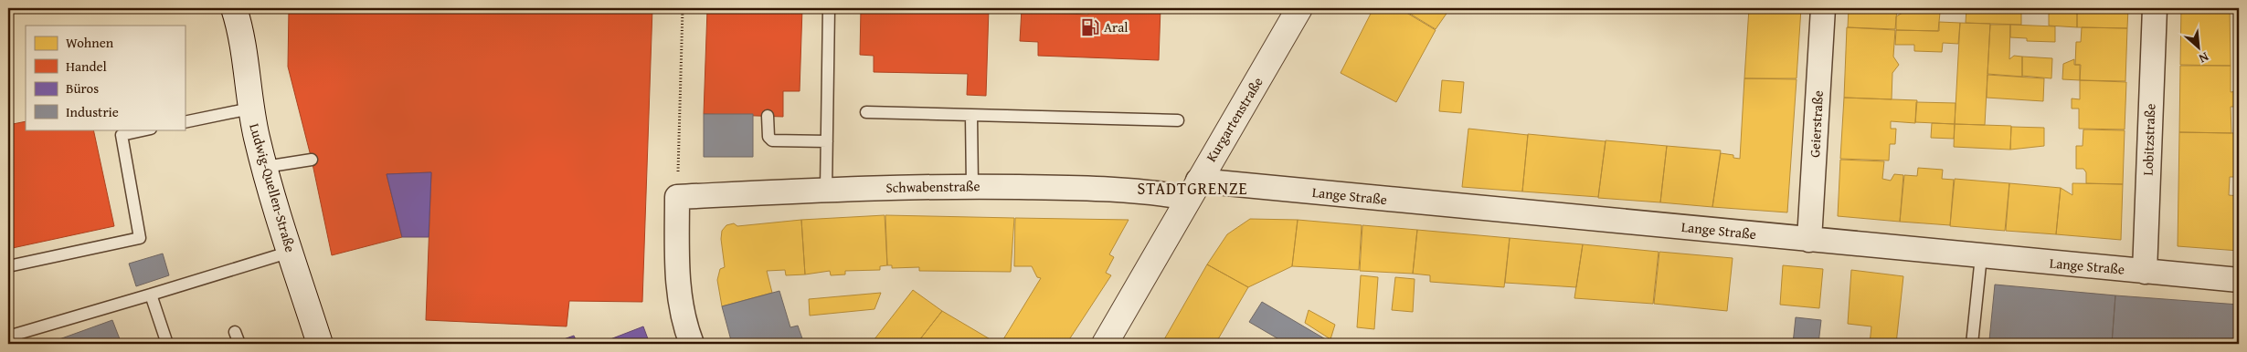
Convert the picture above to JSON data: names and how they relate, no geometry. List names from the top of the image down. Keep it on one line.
{"streets":{"street":["Kurgartenstraße","Geierstraße","Lobitzstraße","Schwabenstraße","Ludwig-Quellen-Straße","Lange Straße"]},"crossings":[["Kurgartenstraße","Schwabenstraße"],["Kurgartenstraße","Lange Straße"],["Geierstraße","Lange Straße"],["Lobitzstraße","Lange Straße"],["Schwabenstraße","Lange Straße"]],"districts":["STADTGRENZE"],"places":{"fuel station":["Aral"]},"legend":["Wohnen","Handel","Büros","Industrie"],"north":"bottom right"}
